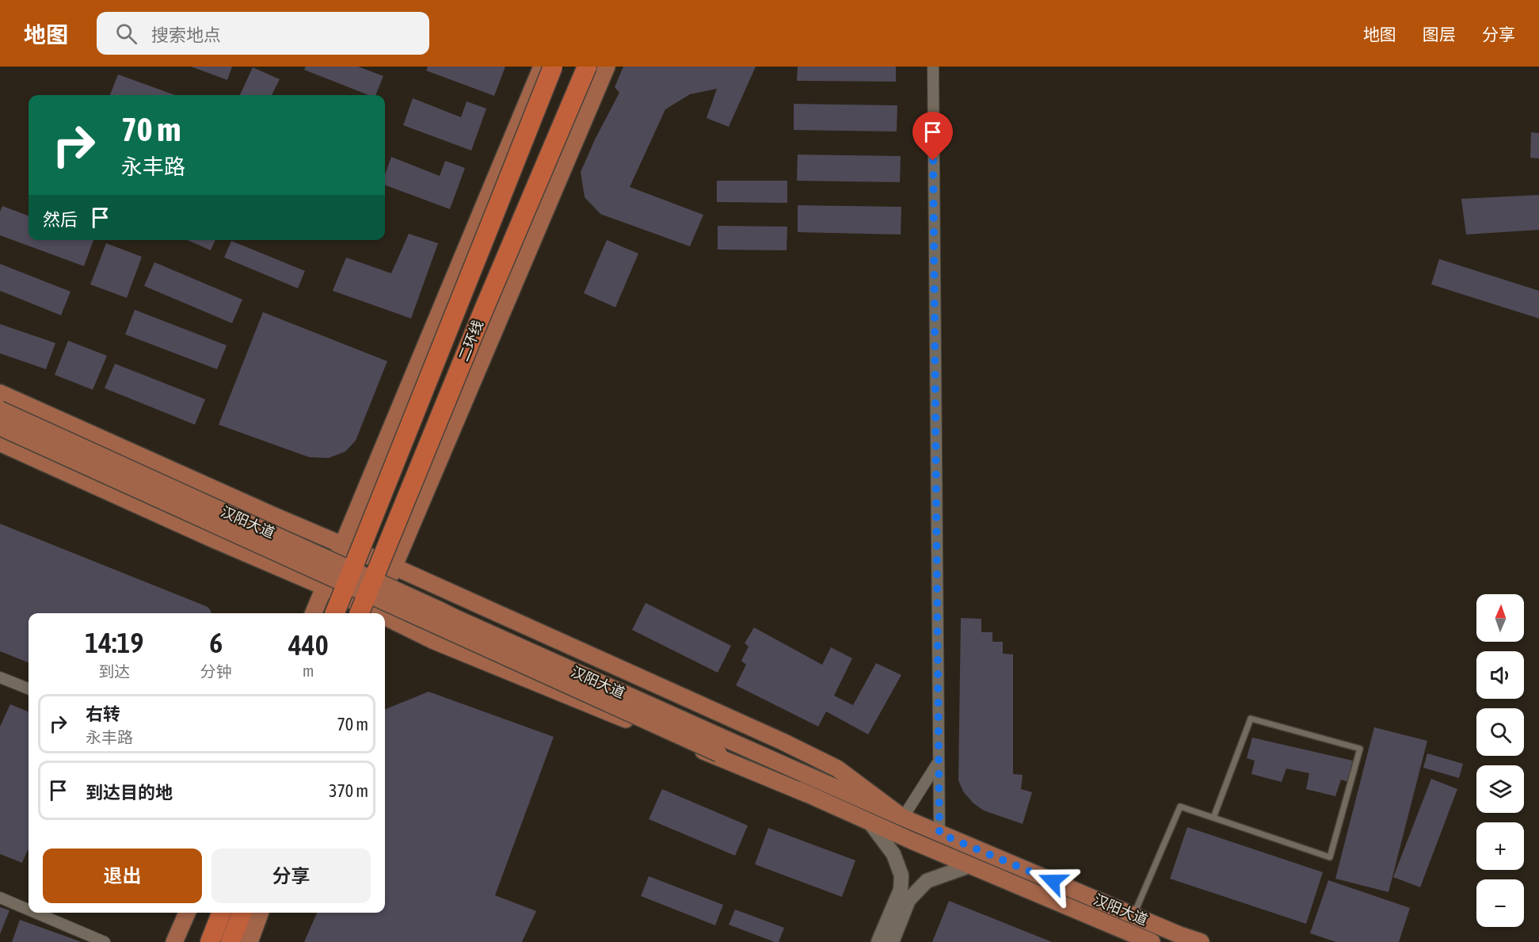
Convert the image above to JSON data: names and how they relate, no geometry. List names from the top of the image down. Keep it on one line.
{"streets":{"highway":["二环线"],"main road":["汉阳大道"]},"north":"top","page":{"header":"地图","search":"搜索地点","nav":["地图","图层","分享"],"turn":["70 m","永丰路"],"then":"然后","map_buttons":["+","−"],"eta":["14:19","到达","6","分钟","440","m"],"list":[{"name":"右转","note":"永丰路","value":"70 m"},{"name":"到达目的地","value":"370 m"}],"buttons":["退出","分享"]}}
